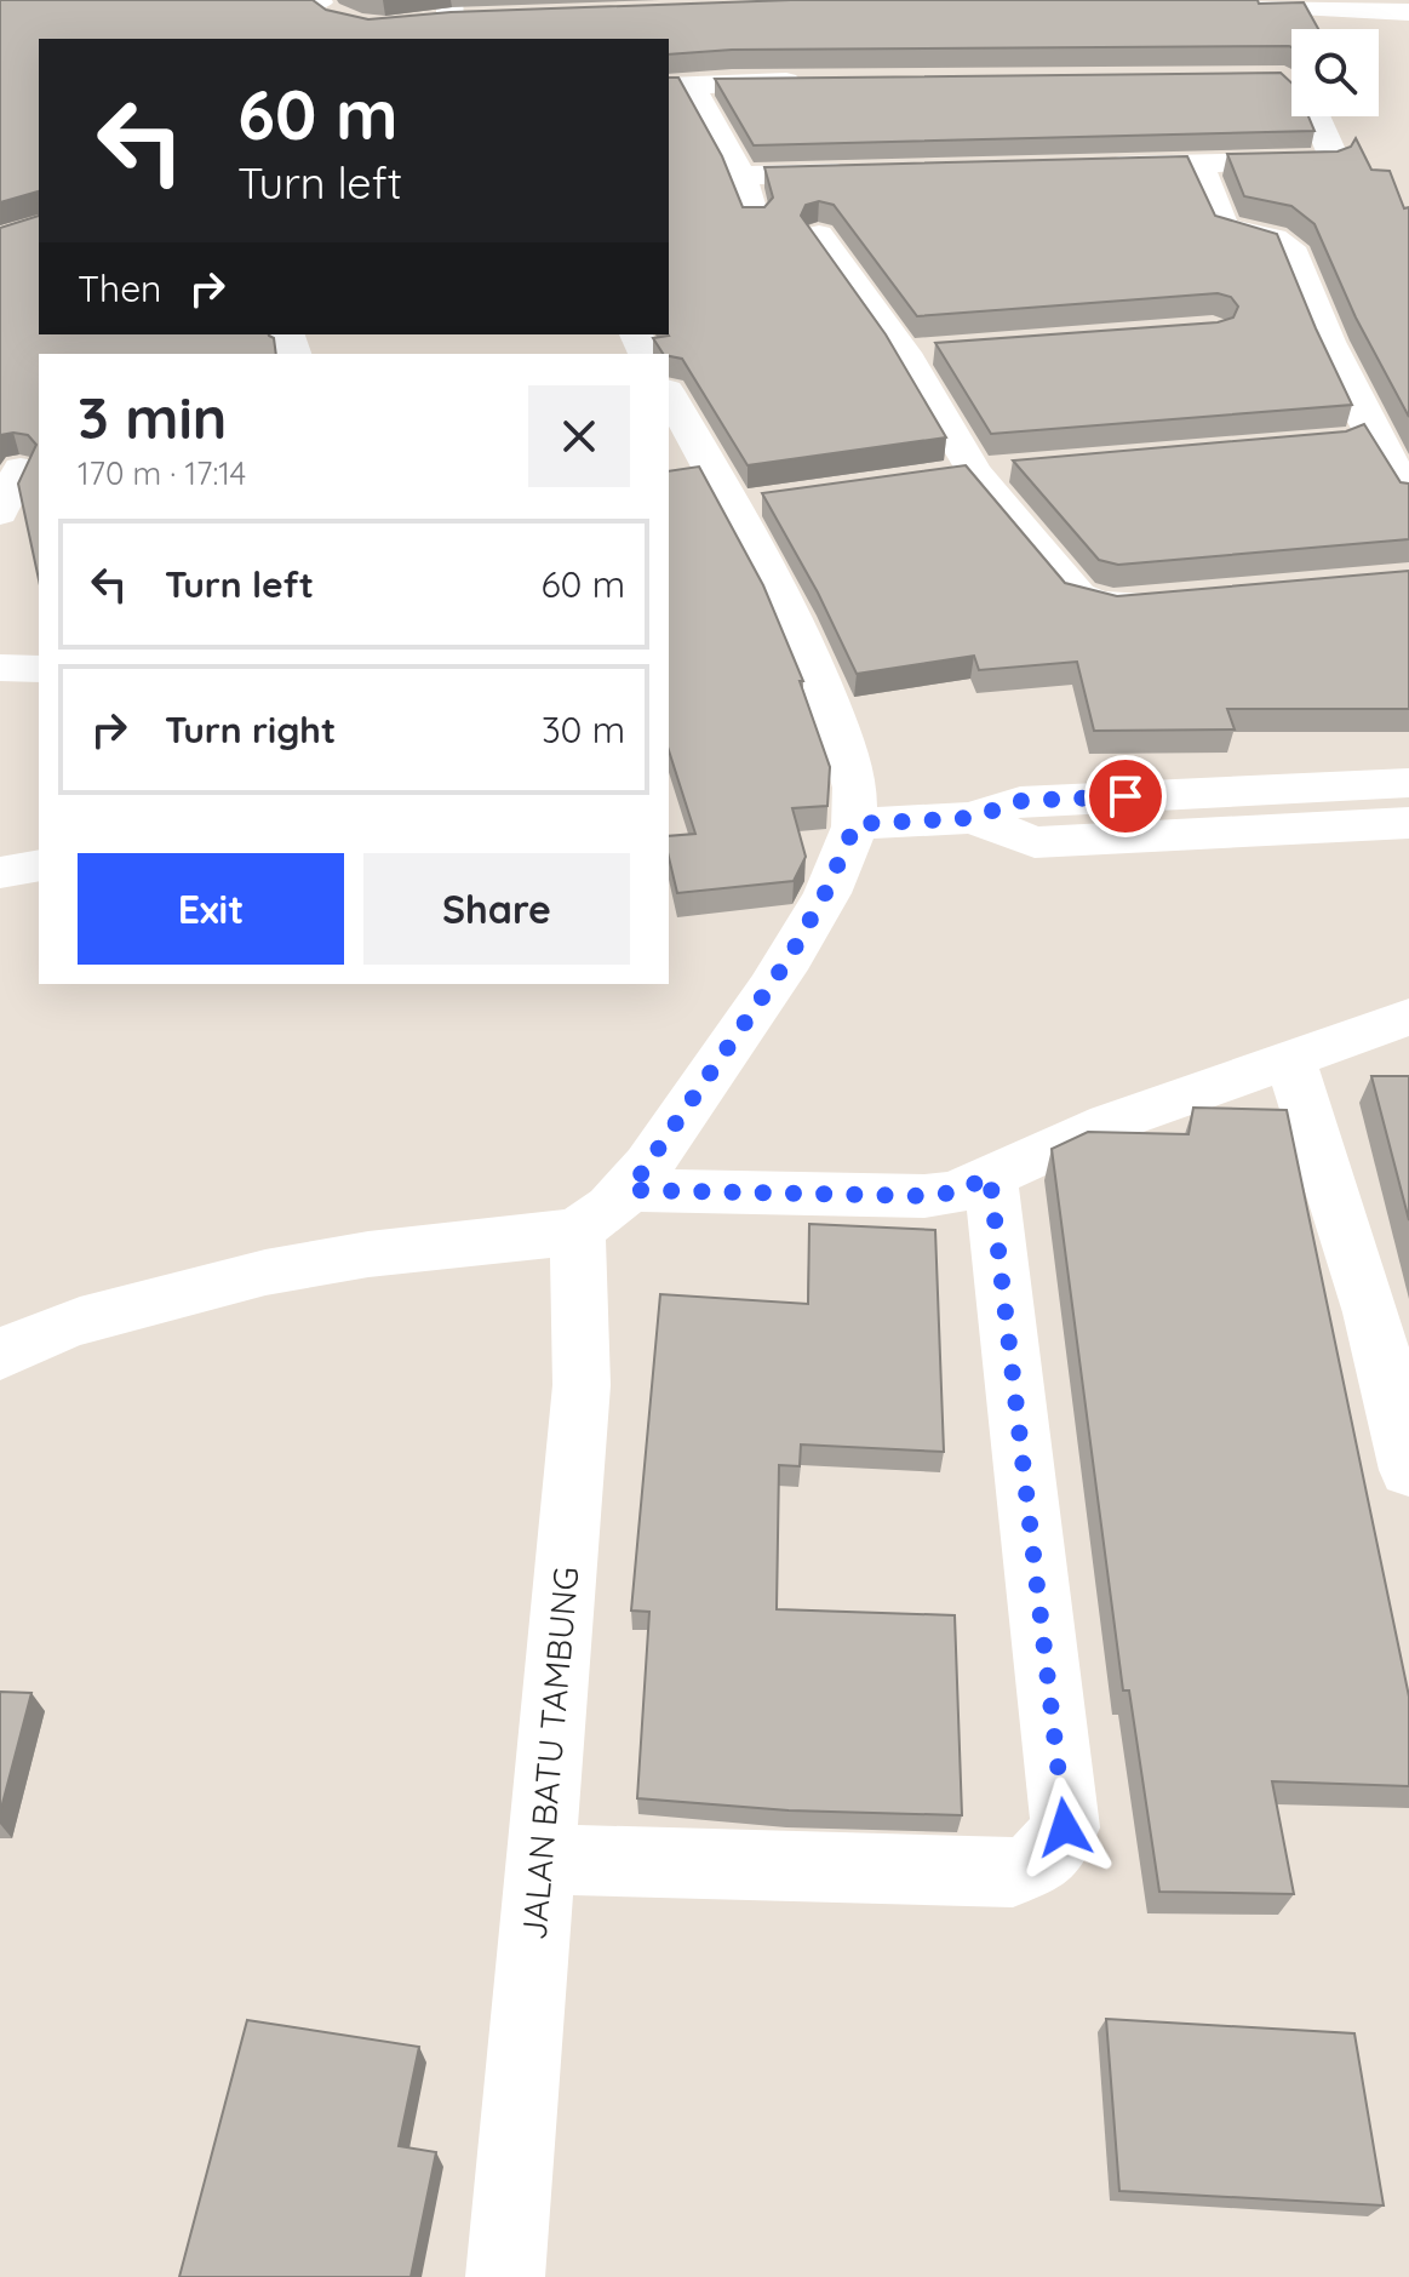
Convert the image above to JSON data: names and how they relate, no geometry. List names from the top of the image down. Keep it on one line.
{"streets":{"street":["JALAN BATU TAMBUNG"]},"page":{"turn":["60 m","Turn left"],"then":"Then","heading":["3 min","170 m · 17:14"],"list":[{"name":"Turn left","value":"60 m"},{"name":"Turn right","value":"30 m"}],"buttons":["Exit","Share"]}}
